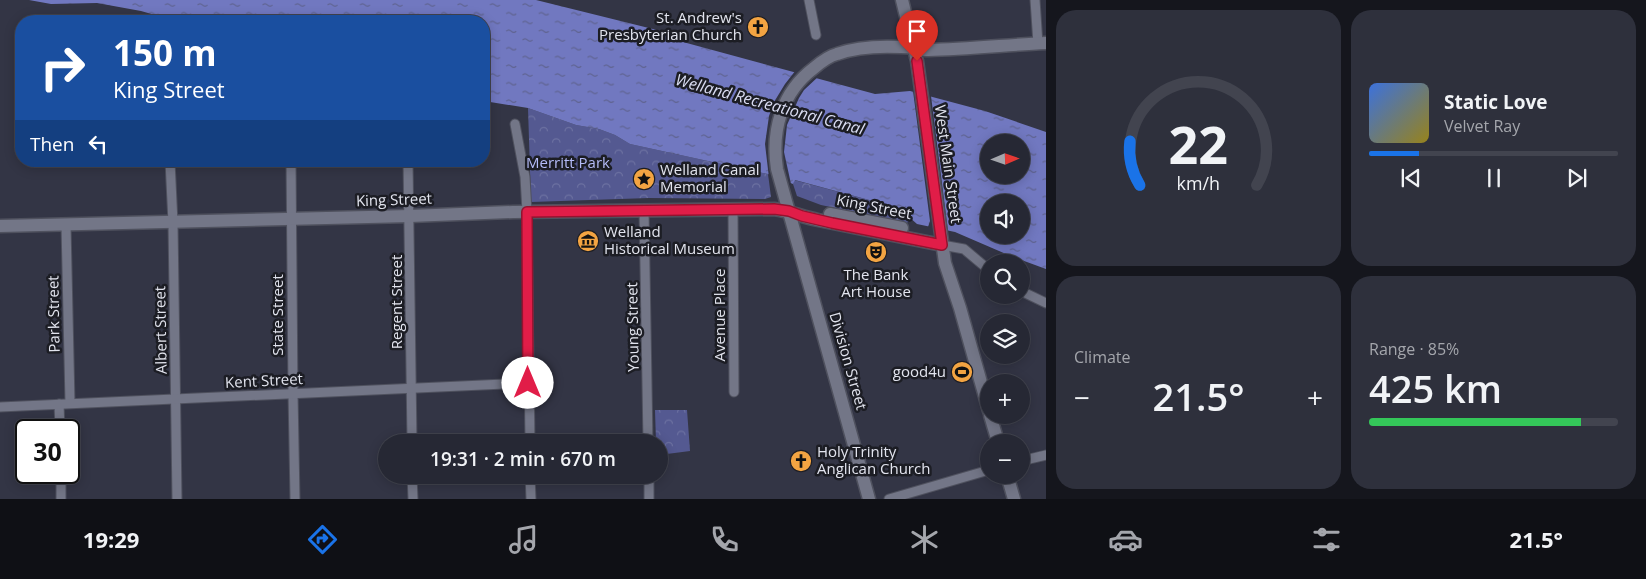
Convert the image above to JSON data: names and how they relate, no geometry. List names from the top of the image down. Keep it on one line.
{"streets":{"main road":["West Main Street","King Street","Division Street"],"street":["Regent Street","Park Street","State Street","Avenue Place","Young Street","Albert Street","Kent Street"]},"crossings":[["West Main Street","King Street"],["West Main Street","Division Street"],["King Street","Regent Street"],["King Street","Park Street"],["King Street","State Street"],["King Street","Avenue Place"],["King Street","Young Street"],["King Street","Albert Street"],["King Street","Division Street"],["Regent Street","Kent Street"],["Park Street","Kent Street"],["State Street","Kent Street"],["Albert Street","Kent Street"]],"water":["Welland Recreational Canal"],"parks":["Merritt Park"],"places":{"church":["St. Andrew's Presbyterian Church","Holy Trinity Anglican Church"],"place":["Welland Canal Memorial"],"museum":["Welland Historical Museum"],"theatre":["The Bank Art House"],"sports":["good4u"]},"north":"right","page":{"turn":["150 m","King Street"],"song":["Static Love","Velvet Ray"],"then":"Then","map_buttons":["+","−"],"tile":["Climate",["Range · 85%","425 km"]],"heat":["−","21.5°","+"],"limit":"30","trip":"19:31 · 2 min · 670 m","tabs":["19:29","21.5°"],"gauge":["22","km/h"]}}
